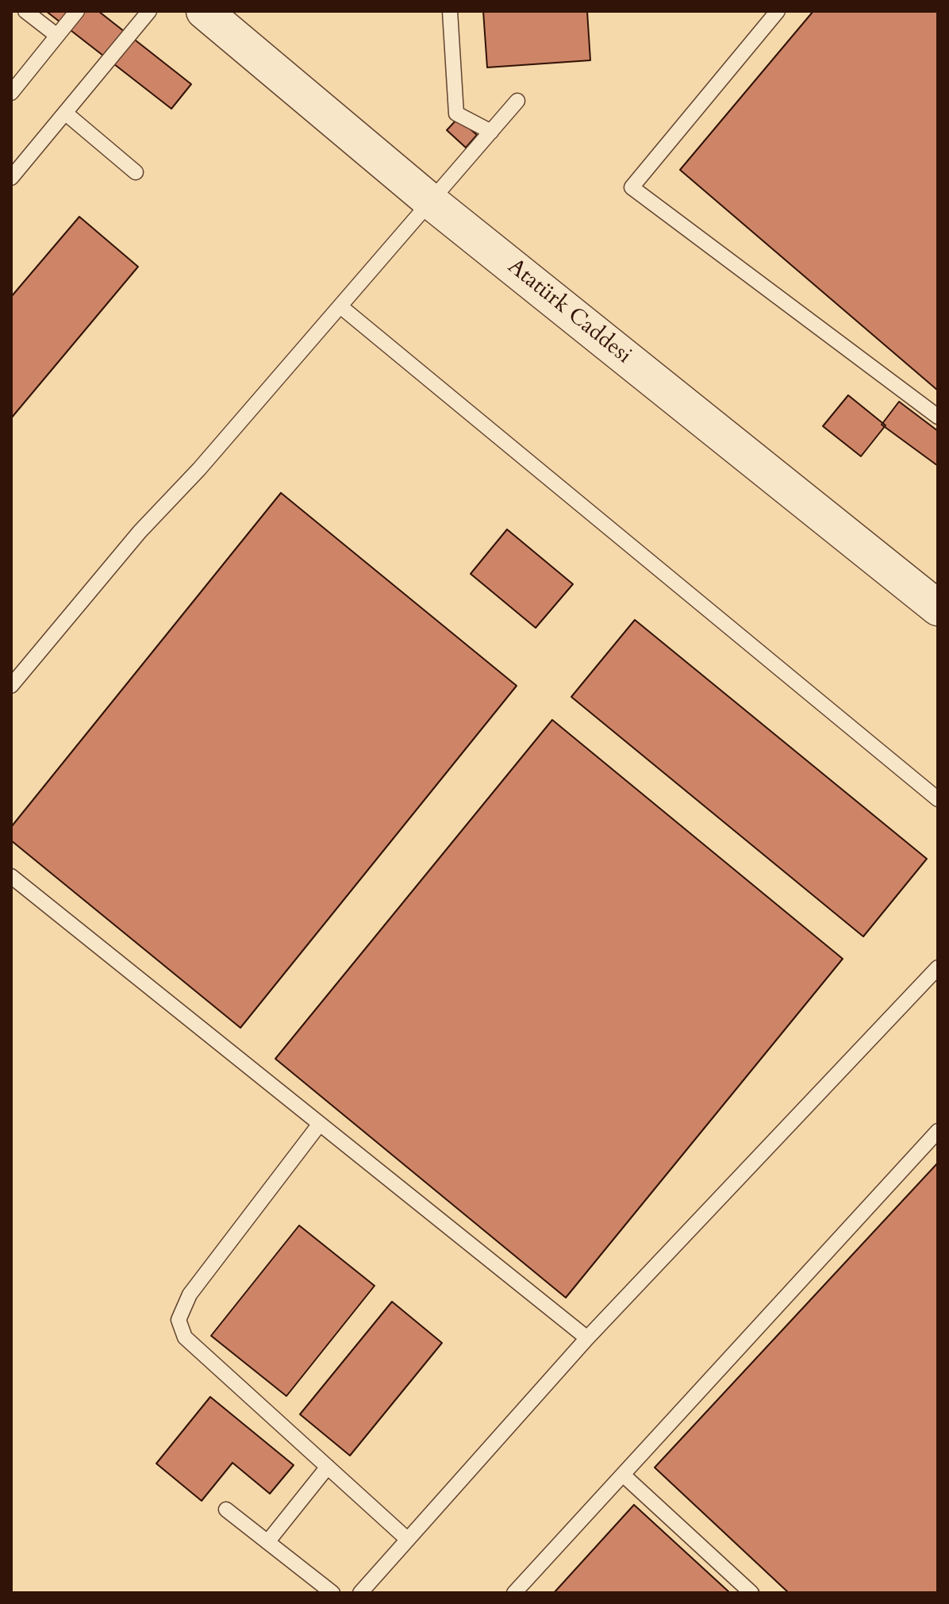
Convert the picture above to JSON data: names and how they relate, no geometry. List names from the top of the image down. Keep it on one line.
{"streets":{"street":["Atatürk Caddesi"]}}
